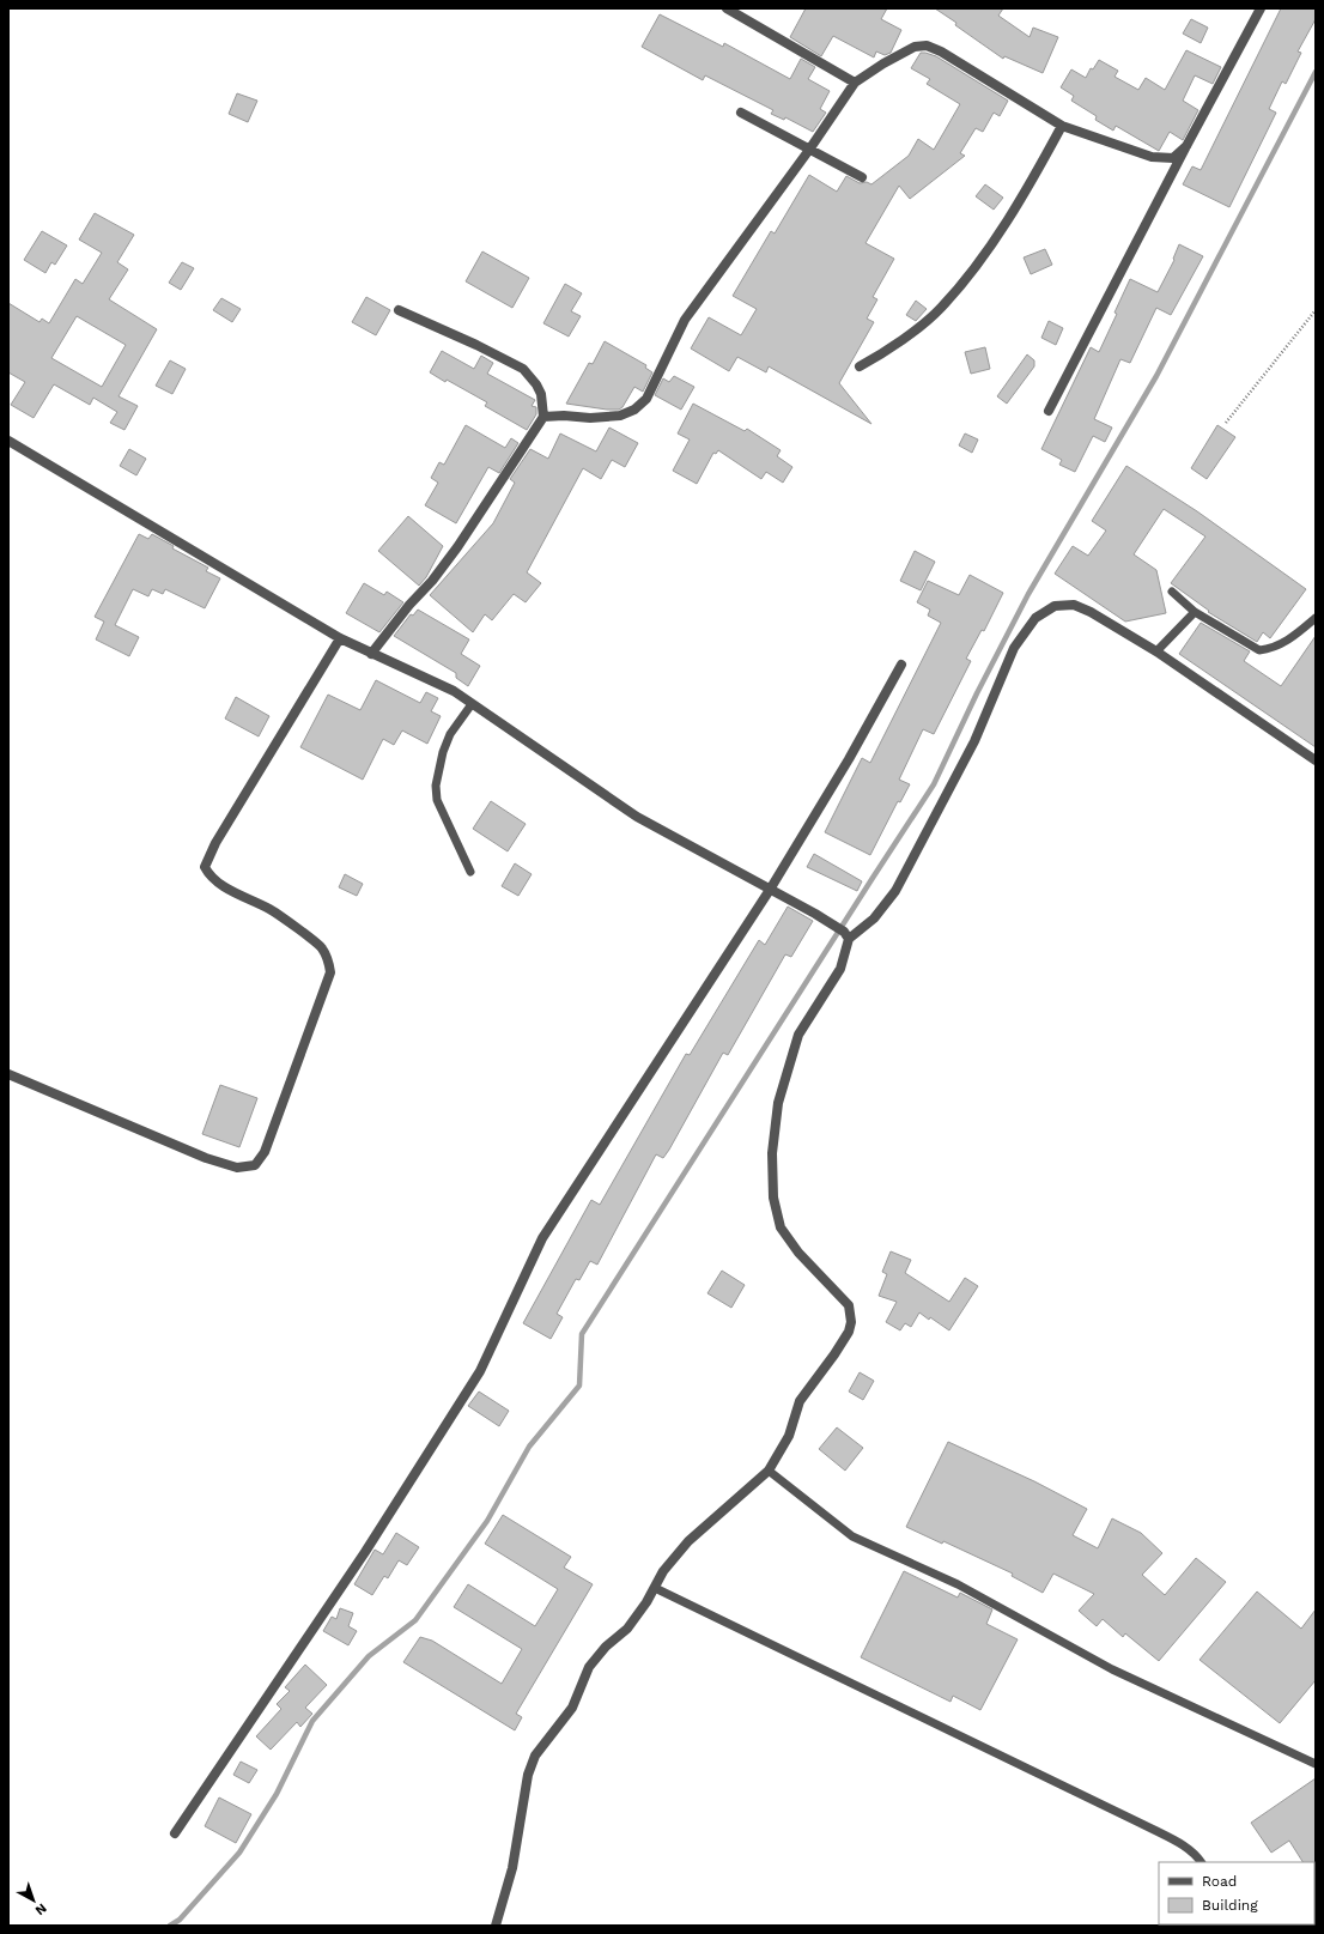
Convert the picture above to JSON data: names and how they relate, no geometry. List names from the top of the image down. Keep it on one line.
{"legend":["Road","Building"],"north":"bottom right"}
